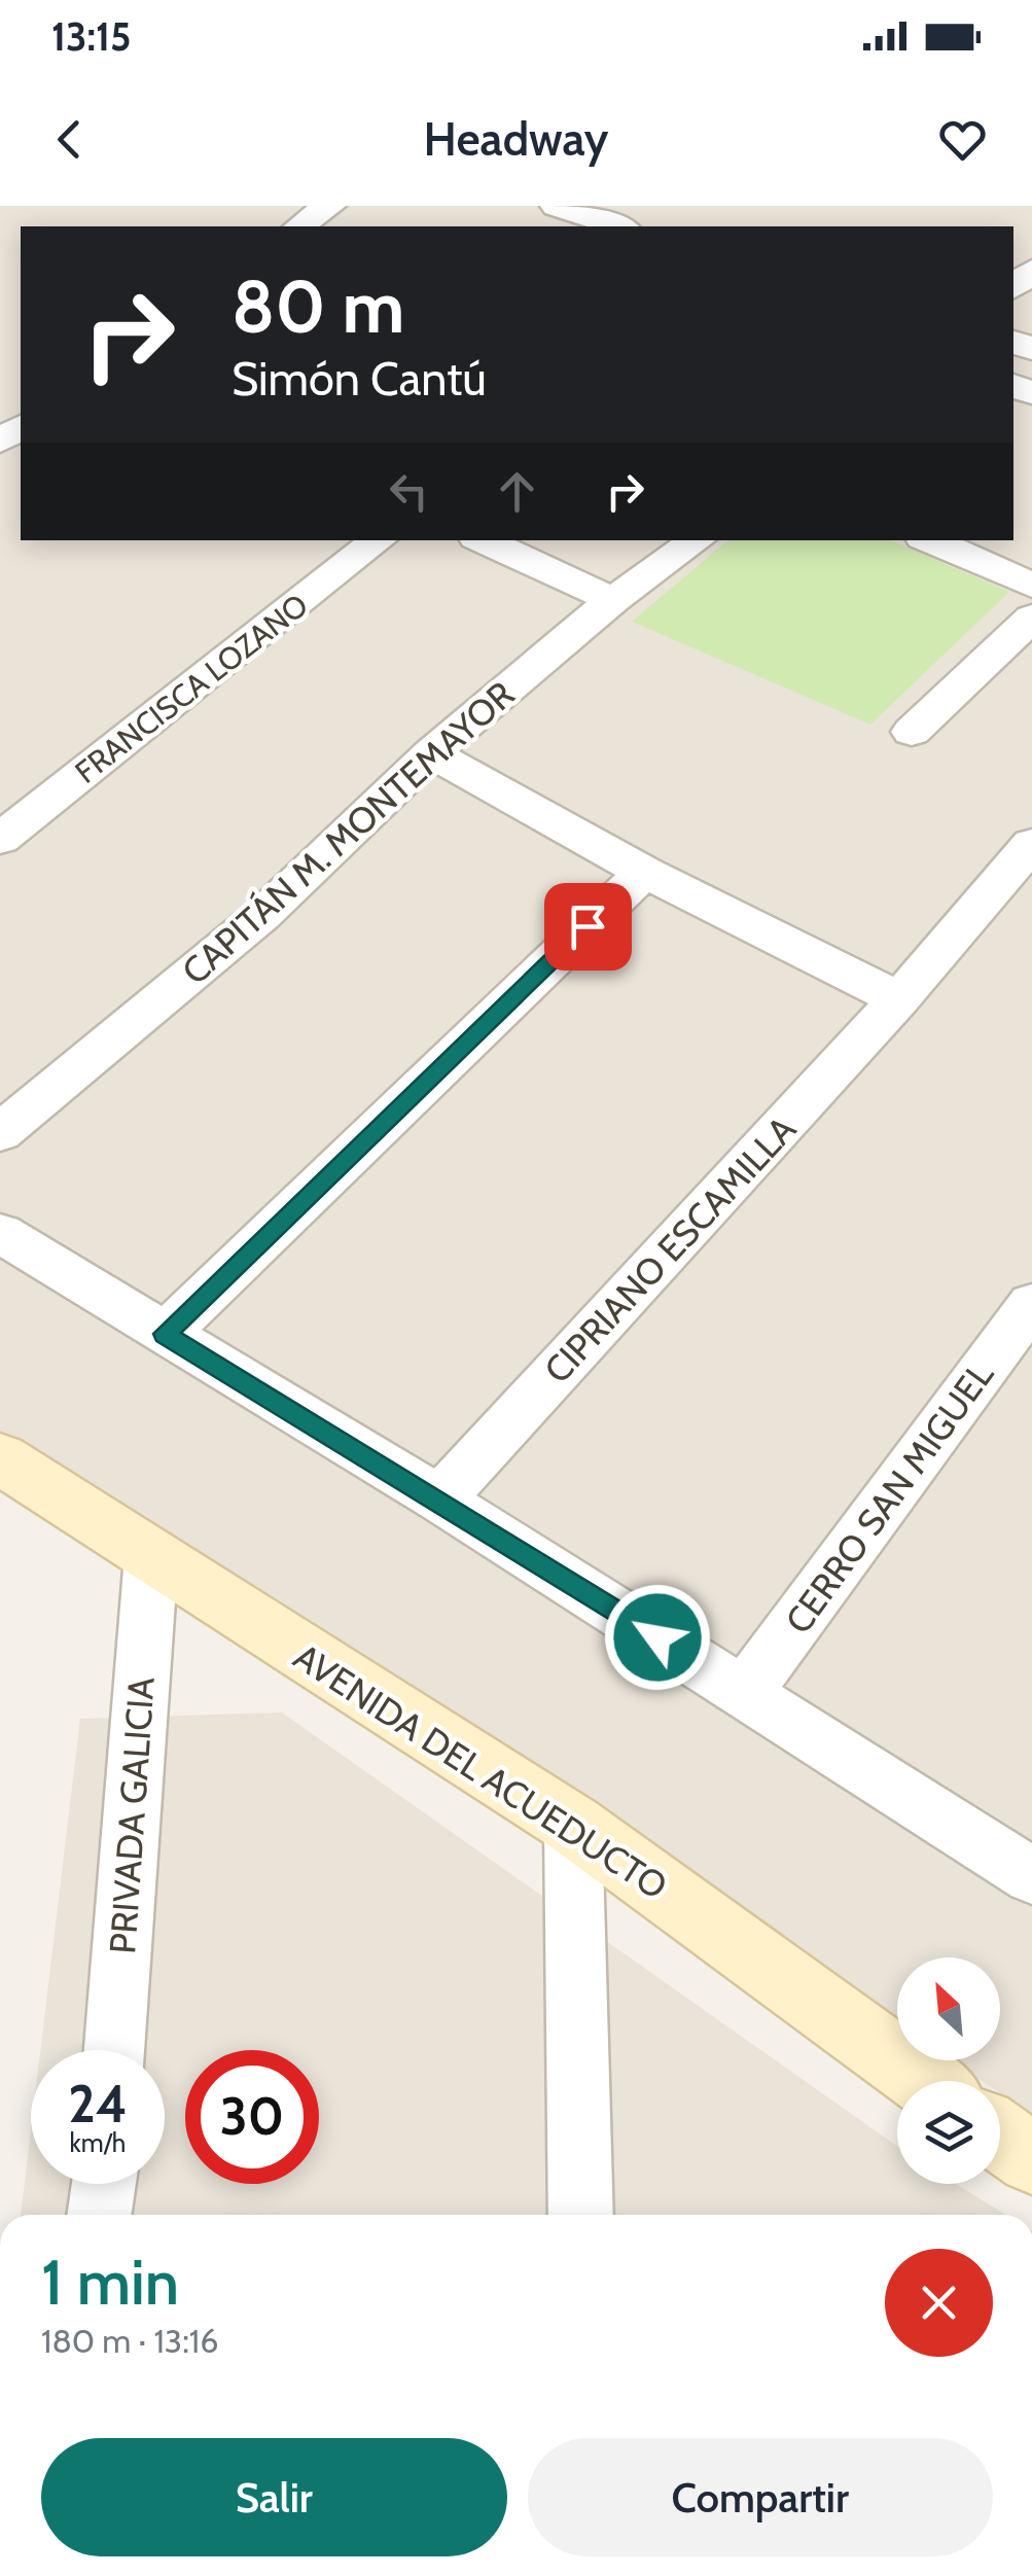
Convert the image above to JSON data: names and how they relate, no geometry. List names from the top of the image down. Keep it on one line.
{"streets":{"street":["FRANCISCA LOZANO","CAPITÁN M. MONTEMAYOR","CIPRIANO ESCAMILLA","CERRO SAN MIGUEL","AVENIDA DEL ACUEDUCTO","PRIVADA GALICIA"]},"crossings":[["AVENIDA DEL ACUEDUCTO","PRIVADA GALICIA"]],"north":"top left","page":{"status":"13:15","header":"Headway","turn":["80 m","Simón Cantú"],"speed":"24 km/h","limit":"30","heading":["1 min","180 m · 13:16"],"buttons":["Salir","Compartir"]}}
